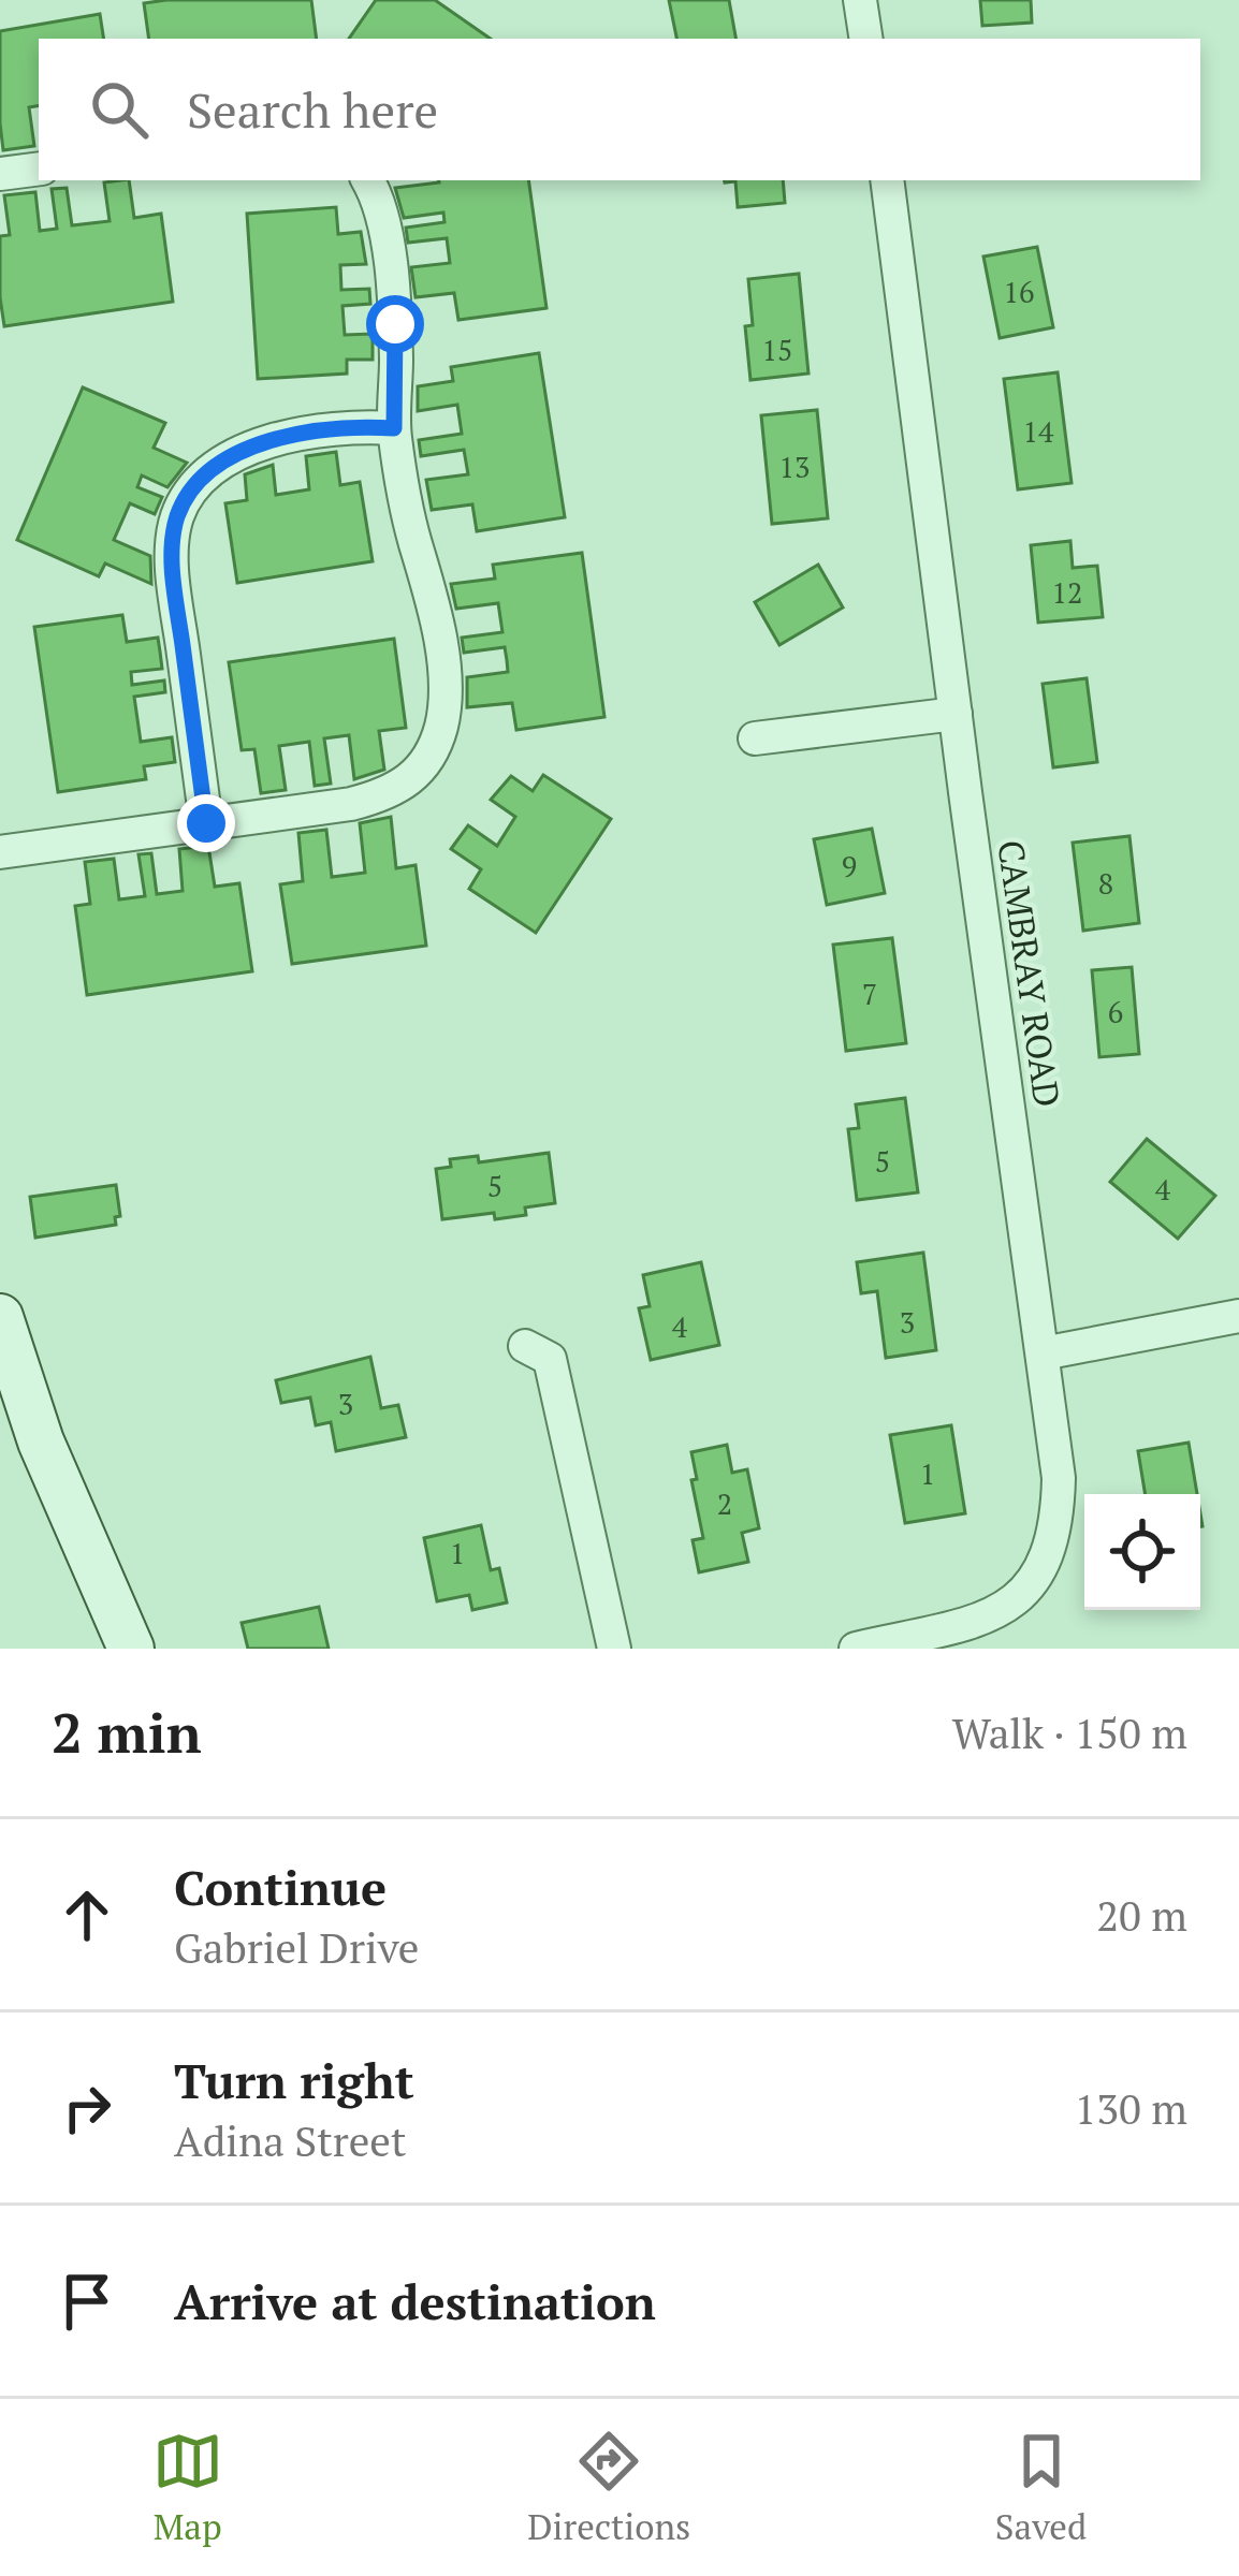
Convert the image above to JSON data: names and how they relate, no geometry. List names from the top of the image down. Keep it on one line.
{"streets":{"street":["CAMBRAY ROAD"]},"house_numbers":["16","15","14","13","12","9","8","7","6","5","5","4","3","4","3","1","2","1"],"page":{"search":"Search here","heading":["2 min","Walk · 150 m"],"list":[["Continue","Gabriel Drive","20 m"],["Turn right","Adina Street","130 m"],"Arrive at destination"],"nav":["Map","Directions","Saved"]}}
